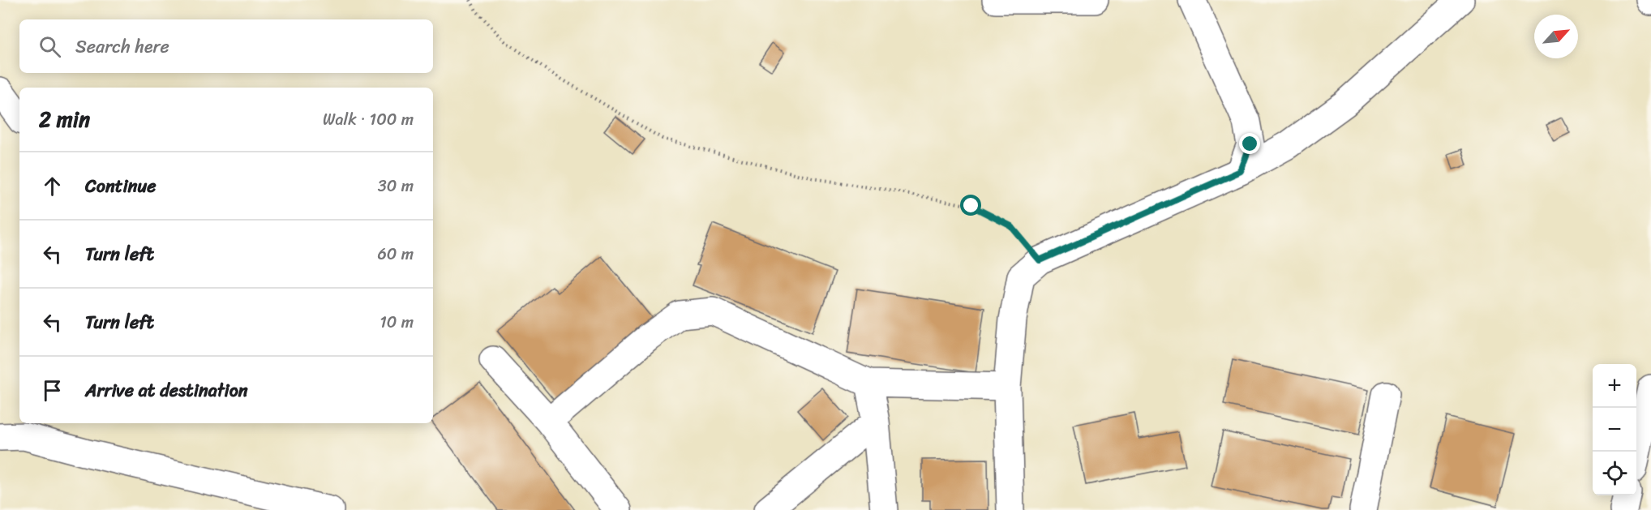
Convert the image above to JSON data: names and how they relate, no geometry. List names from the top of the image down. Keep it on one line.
{"north":"top right","page":{"search":"Search here","heading":["2 min","Walk · 100 m"],"list":[["Continue","30 m"],["Turn left","60 m"],["Turn left","10 m"],"Arrive at destination"],"map_buttons":["+","−"]}}
